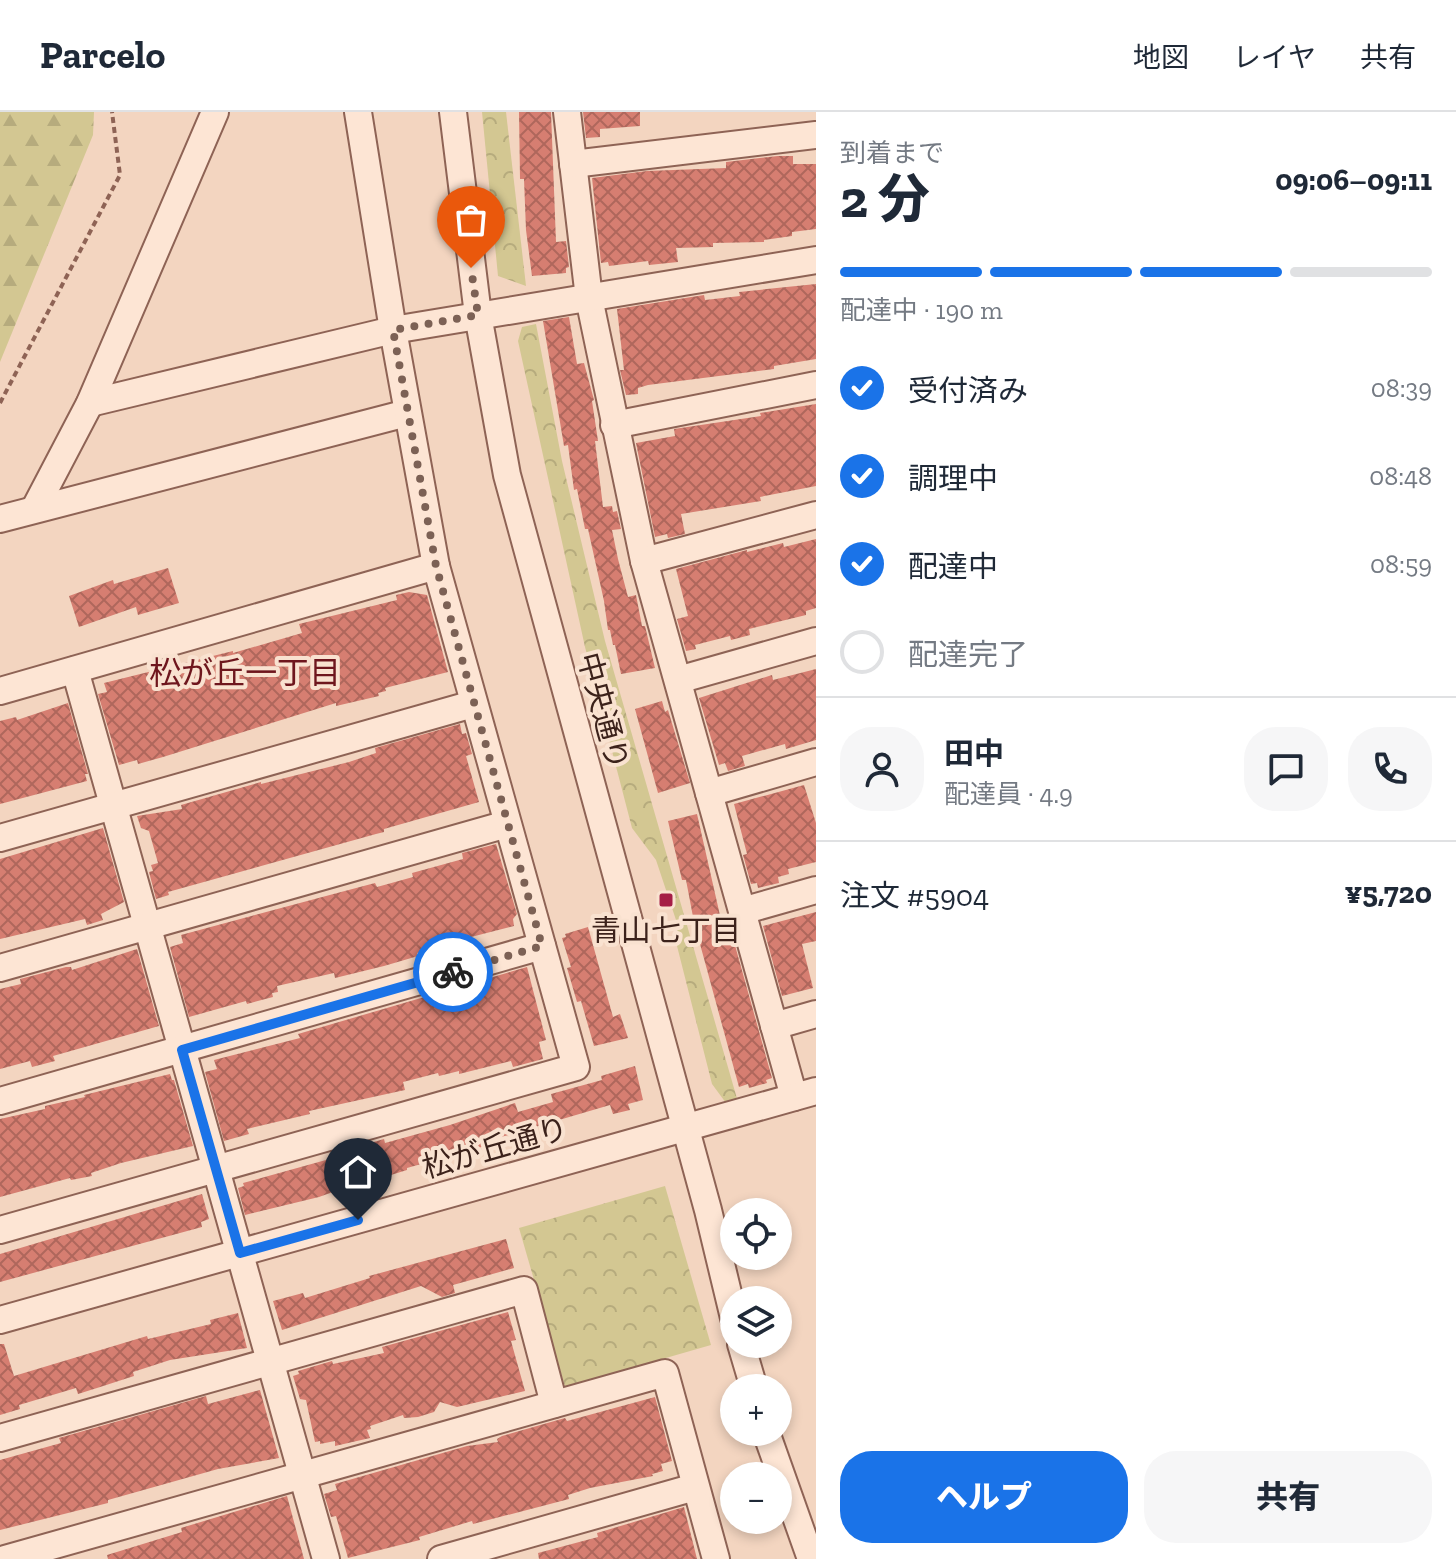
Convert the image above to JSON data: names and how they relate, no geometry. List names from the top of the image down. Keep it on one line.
{"streets":{"street":["中央通り","松が丘通り"]},"crossings":[["中央通り","松が丘通り"]],"districts":["松が丘一丁目"],"places":{"transit":["青山七丁目"]},"page":{"header":"Parcelo","nav":["地図","レイヤ","共有"],"heading":["2 分","到着まで","09:06–09:11"],"panel":["田中","配達員 · 4.9","注文 #5904","¥5,720"],"bar":"配達中 · 190 m","list":[["受付済み","08:39"],["調理中","08:48"],["配達中","08:59"],"配達完了"],"map_buttons":["+","−"],"buttons":["ヘルプ","共有"]}}
